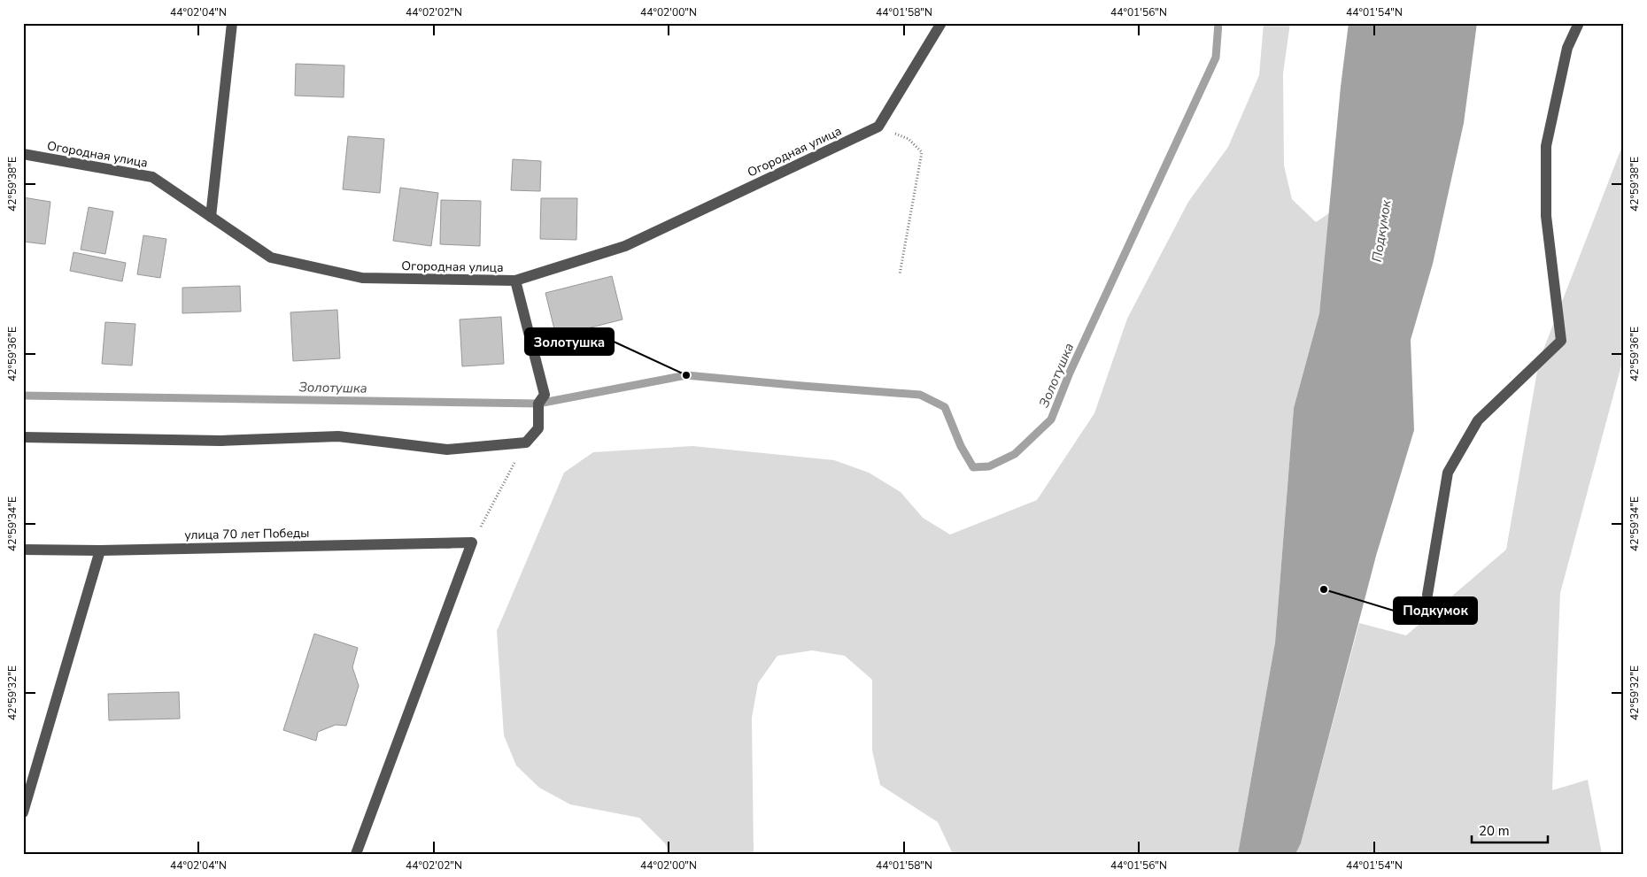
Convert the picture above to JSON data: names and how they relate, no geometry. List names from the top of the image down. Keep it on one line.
{"streets":{"street":["Огородная улица","улица 70 лет Победы"]},"water":["Подкумок","Золотушка"],"places":["Золотушка","Подкумок"],"scale_bar":"20 m","coordinates":["44°02'04\"N","44°02'02\"N","44°02'00\"N","44°01'58\"N","44°01'56\"N","44°01'54\"N","42°59'38\"E","42°59'36\"E","42°59'34\"E","42°59'32\"E"]}
